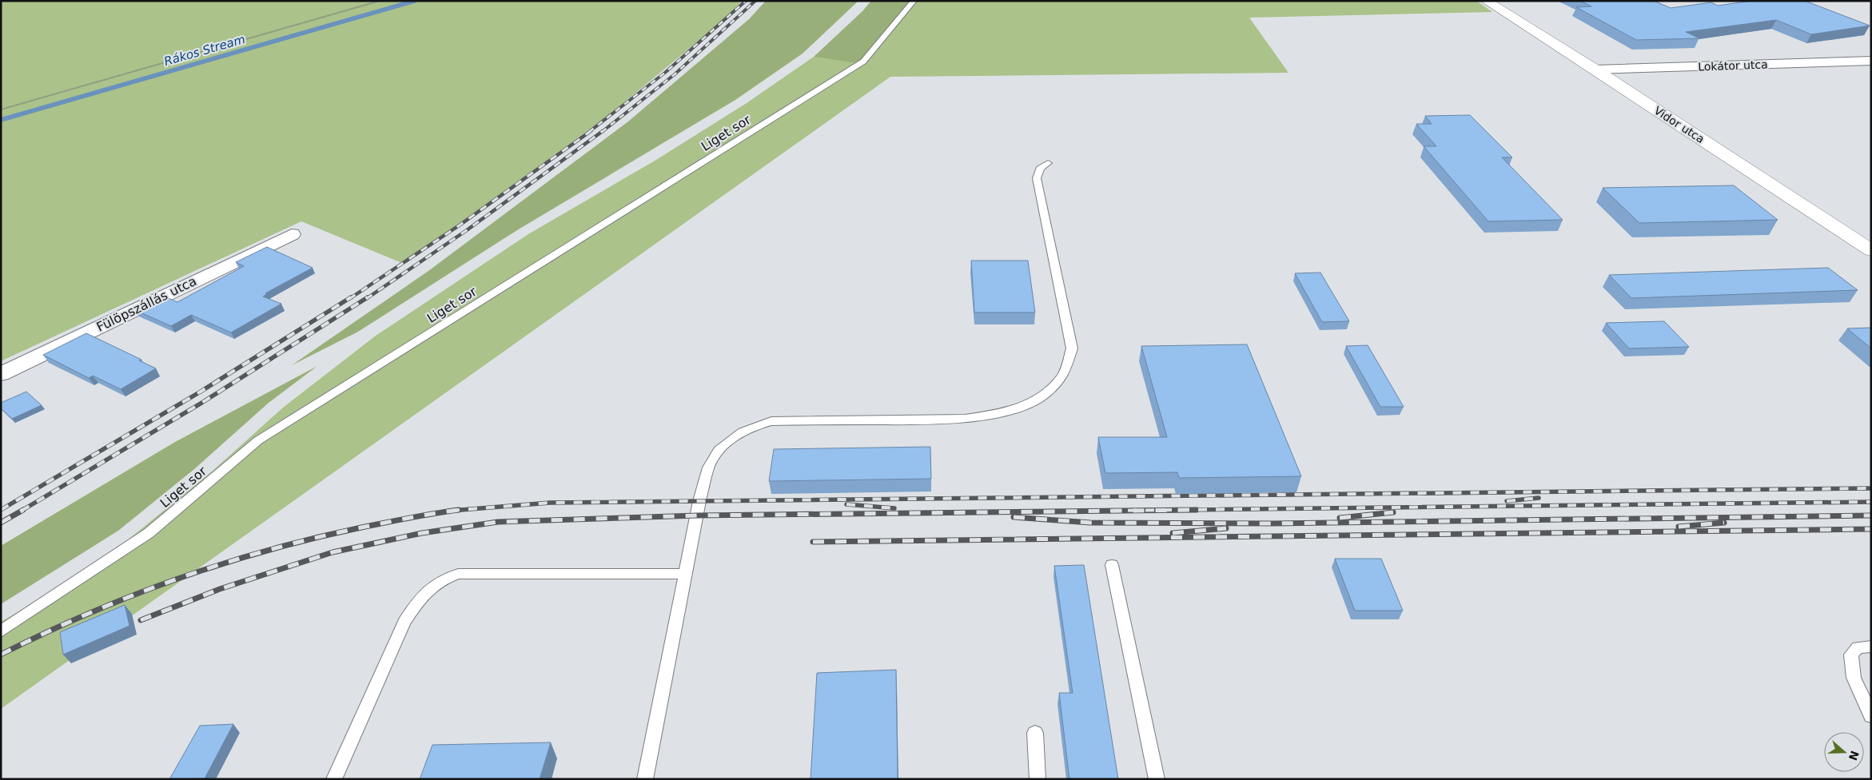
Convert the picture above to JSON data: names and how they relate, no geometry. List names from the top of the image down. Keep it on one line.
{"streets":{"street":["Lokátor utca","Vidor utca","Fülöpszállás utca"],"lane":["Liget sor"]},"crossings":[["Lokátor utca","Vidor utca"]],"water":["Rákos Stream"],"north":"right"}
